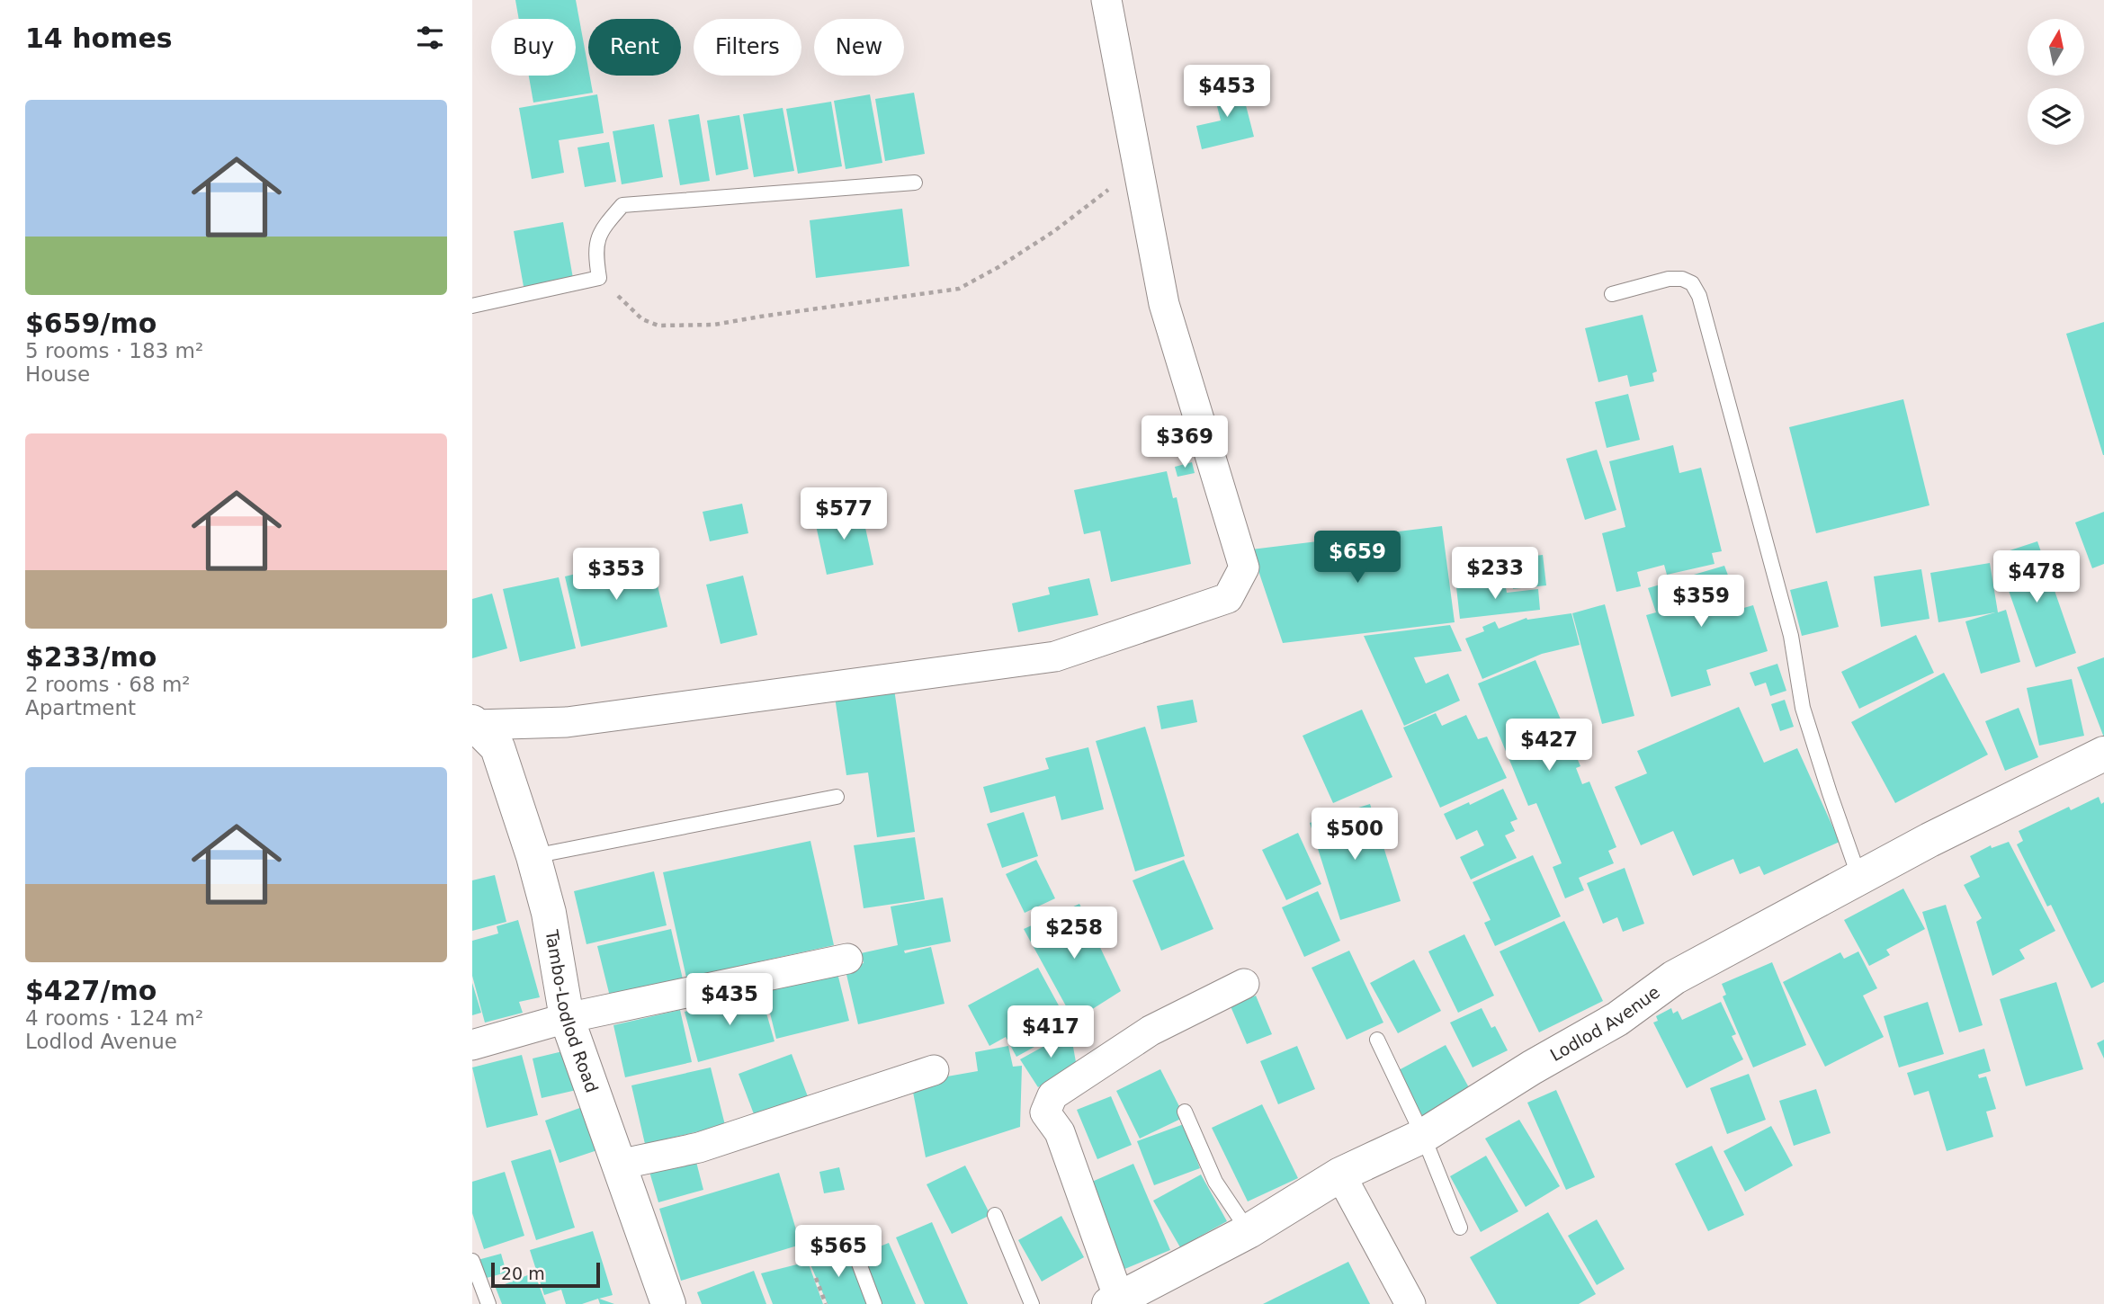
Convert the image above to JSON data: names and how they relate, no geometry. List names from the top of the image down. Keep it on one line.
{"streets":{"main road":["Tambo-Lodlod Road","Lodlod Avenue"]},"scale_bar":"20 m","north":"top","page":{"heading":"14 homes","chip":["Buy","Rent","Filters","New"],"price":["$453","$369","$577","$659","$233","$353","$478","$359","$427","$500","$258","$435","$417","$565"],"list":[{"name":"$659/mo","note":"5 rooms · 183 m² · House"},{"name":"$233/mo","note":"2 rooms · 68 m² · Apartment"},{"name":"$427/mo","note":"4 rooms · 124 m² · Lodlod Avenue"}],"scale":"20 m"}}
